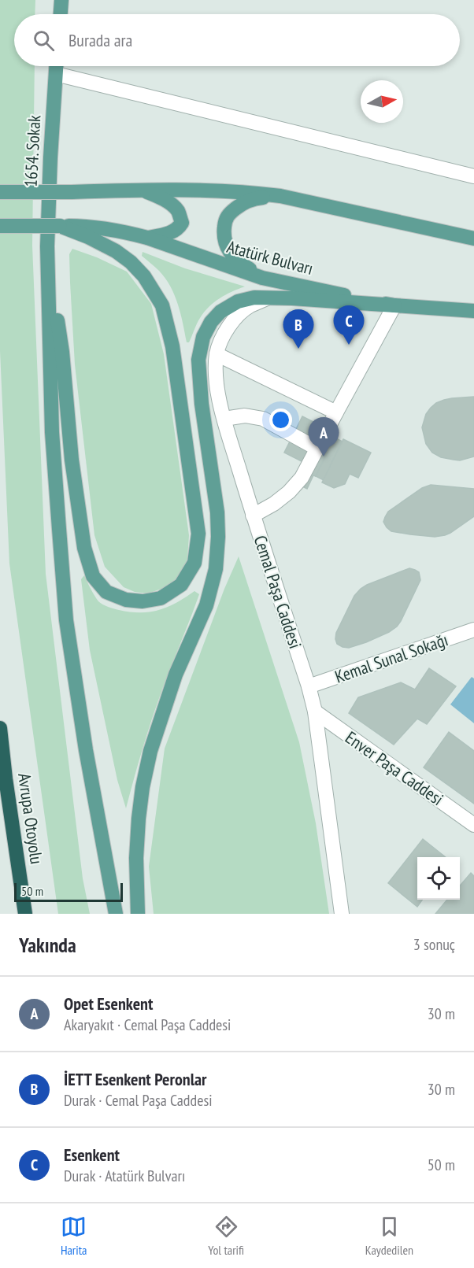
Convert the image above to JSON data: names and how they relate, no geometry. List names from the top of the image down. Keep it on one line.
{"streets":{"highway":["Avrupa Otoyolu"],"main road":["1654. Sokak","Atatürk Bulvarı"],"street":["Cemal Paşa Caddesi","Kemal Sunal Sokağı","Enver Paşa Caddesi"]},"crossings":[["Cemal Paşa Caddesi","Kemal Sunal Sokağı"],["Cemal Paşa Caddesi","Enver Paşa Caddesi"]],"scale_bar":"50 m","north":"right","page":{"search":"Burada ara","pins":["C","B","A"],"scale":"50 m","heading":["Yakında","3 sonuç"],"list":[{"mark":"A","name":"Opet Esenkent","note":"Akaryakıt · Cemal Paşa Caddesi","value":"30 m"},{"mark":"B","name":"İETT Esenkent Peronlar","note":"Durak · Cemal Paşa Caddesi","value":"30 m"},{"mark":"C","name":"Esenkent","note":"Durak · Atatürk Bulvarı","value":"50 m"}],"nav":["Harita","Yol tarifi","Kaydedilen"]}}
